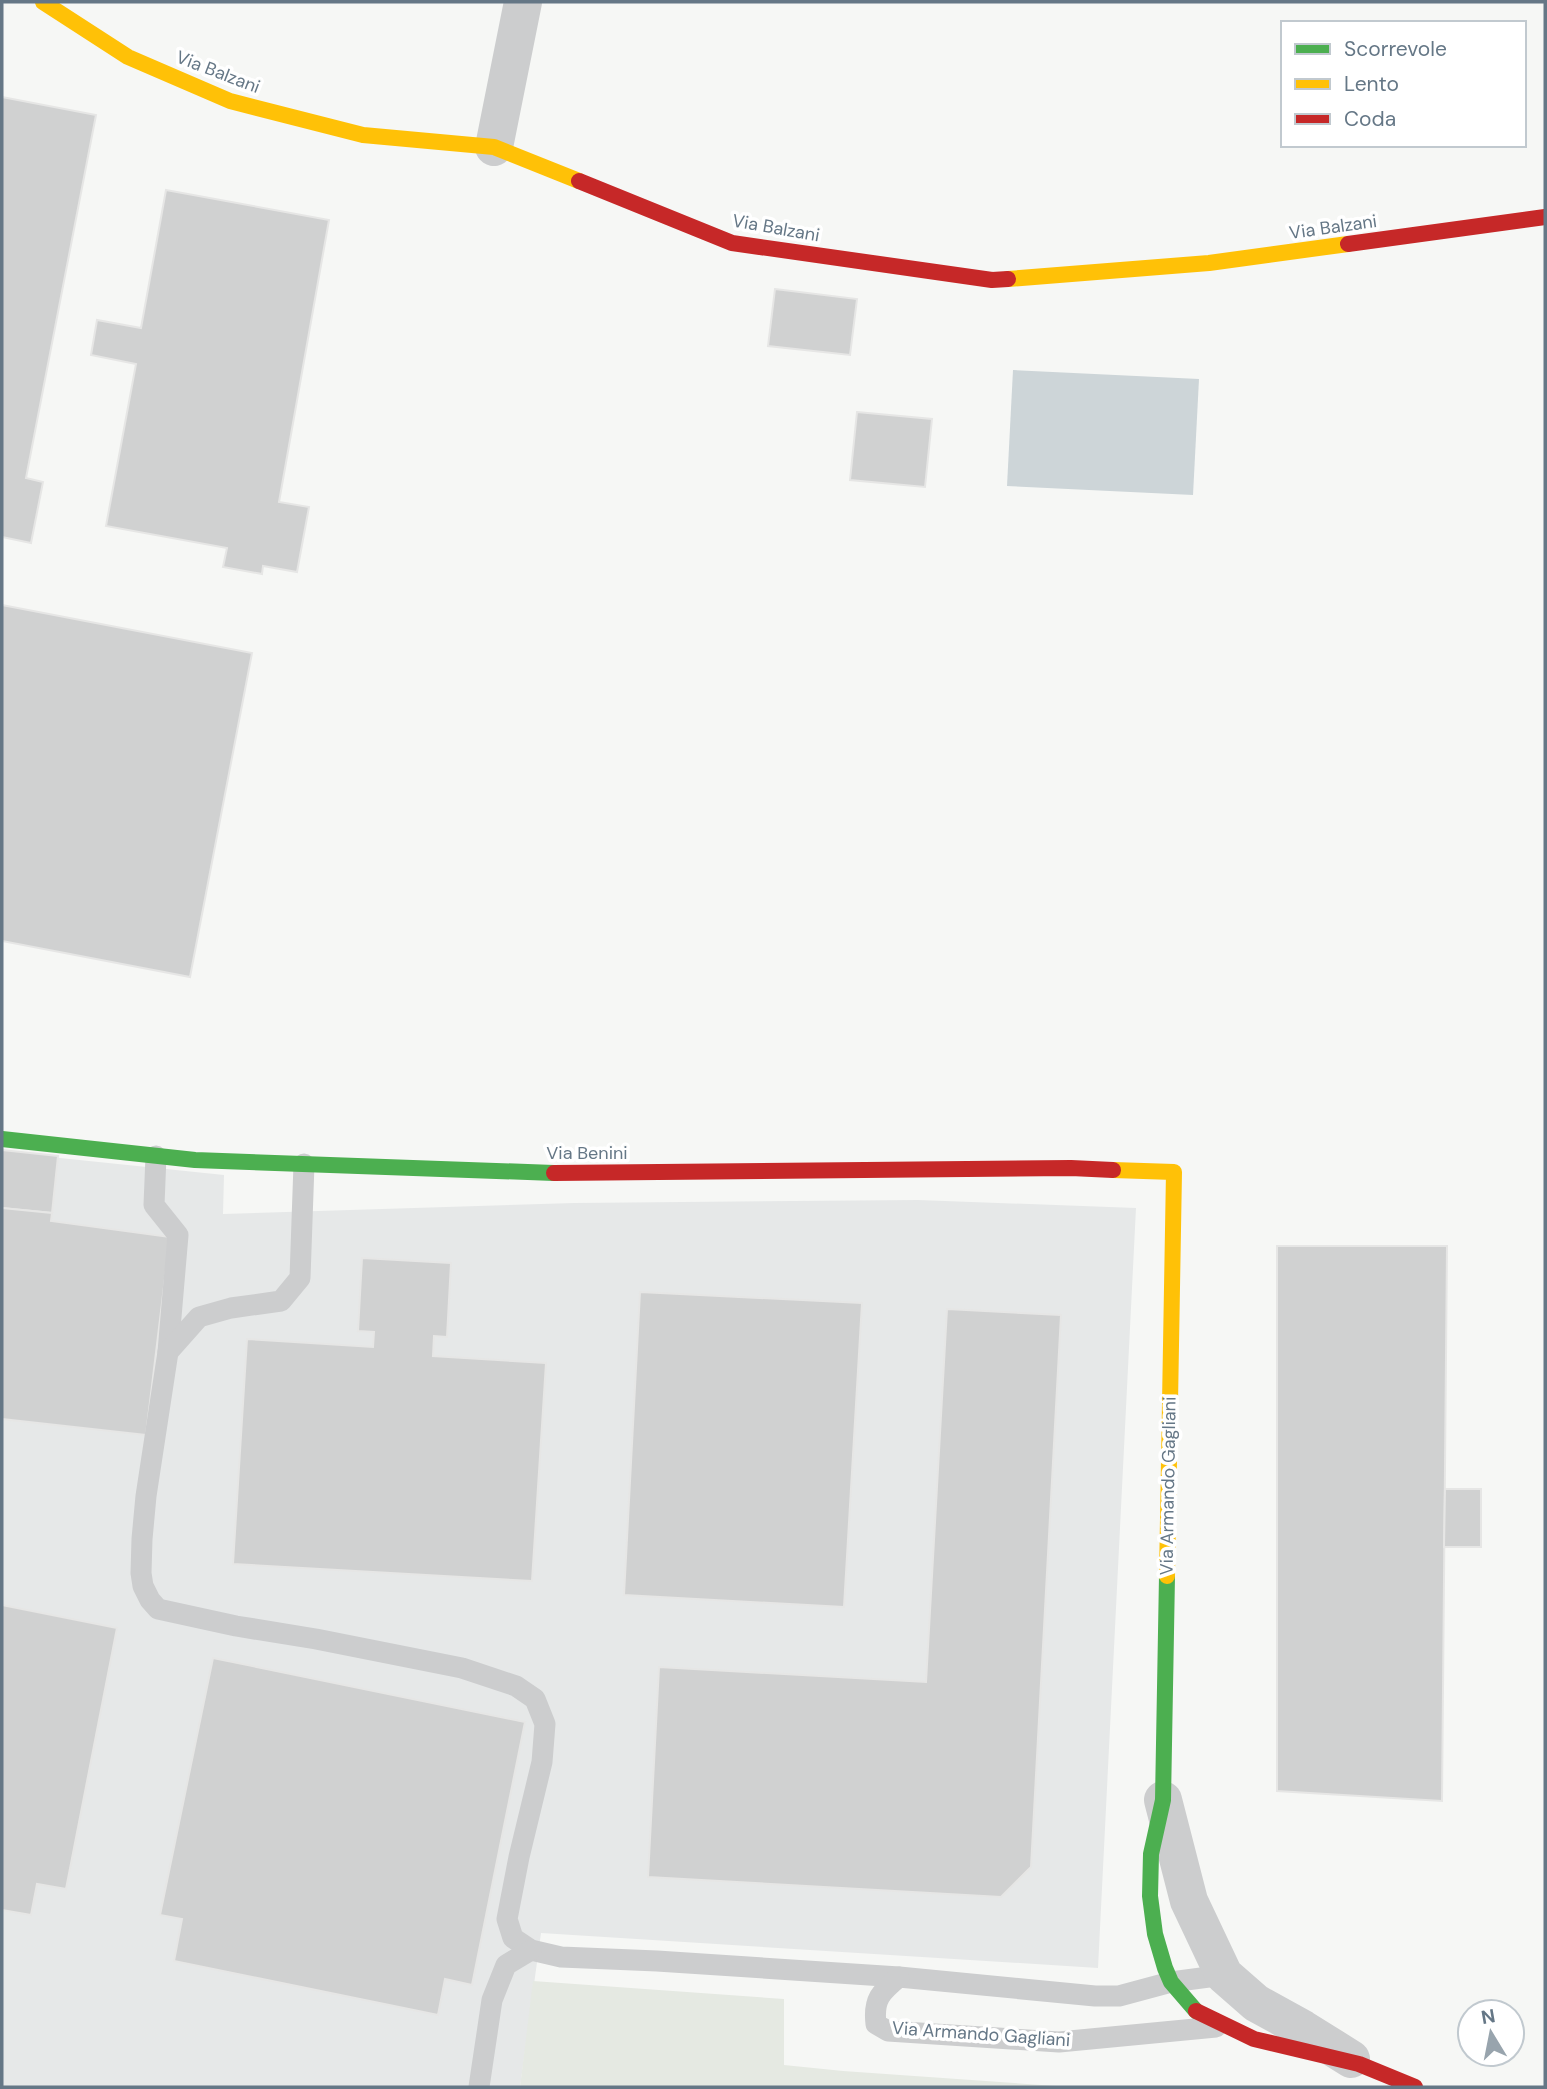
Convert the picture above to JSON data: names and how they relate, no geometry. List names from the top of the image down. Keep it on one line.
{"streets":{"street":["Via Balzani","Via Benini","Via Armando Gagliani"]},"crossings":[["Via Benini","Via Armando Gagliani"]],"legend":["Scorrevole","Lento","Coda"],"north":"top"}
